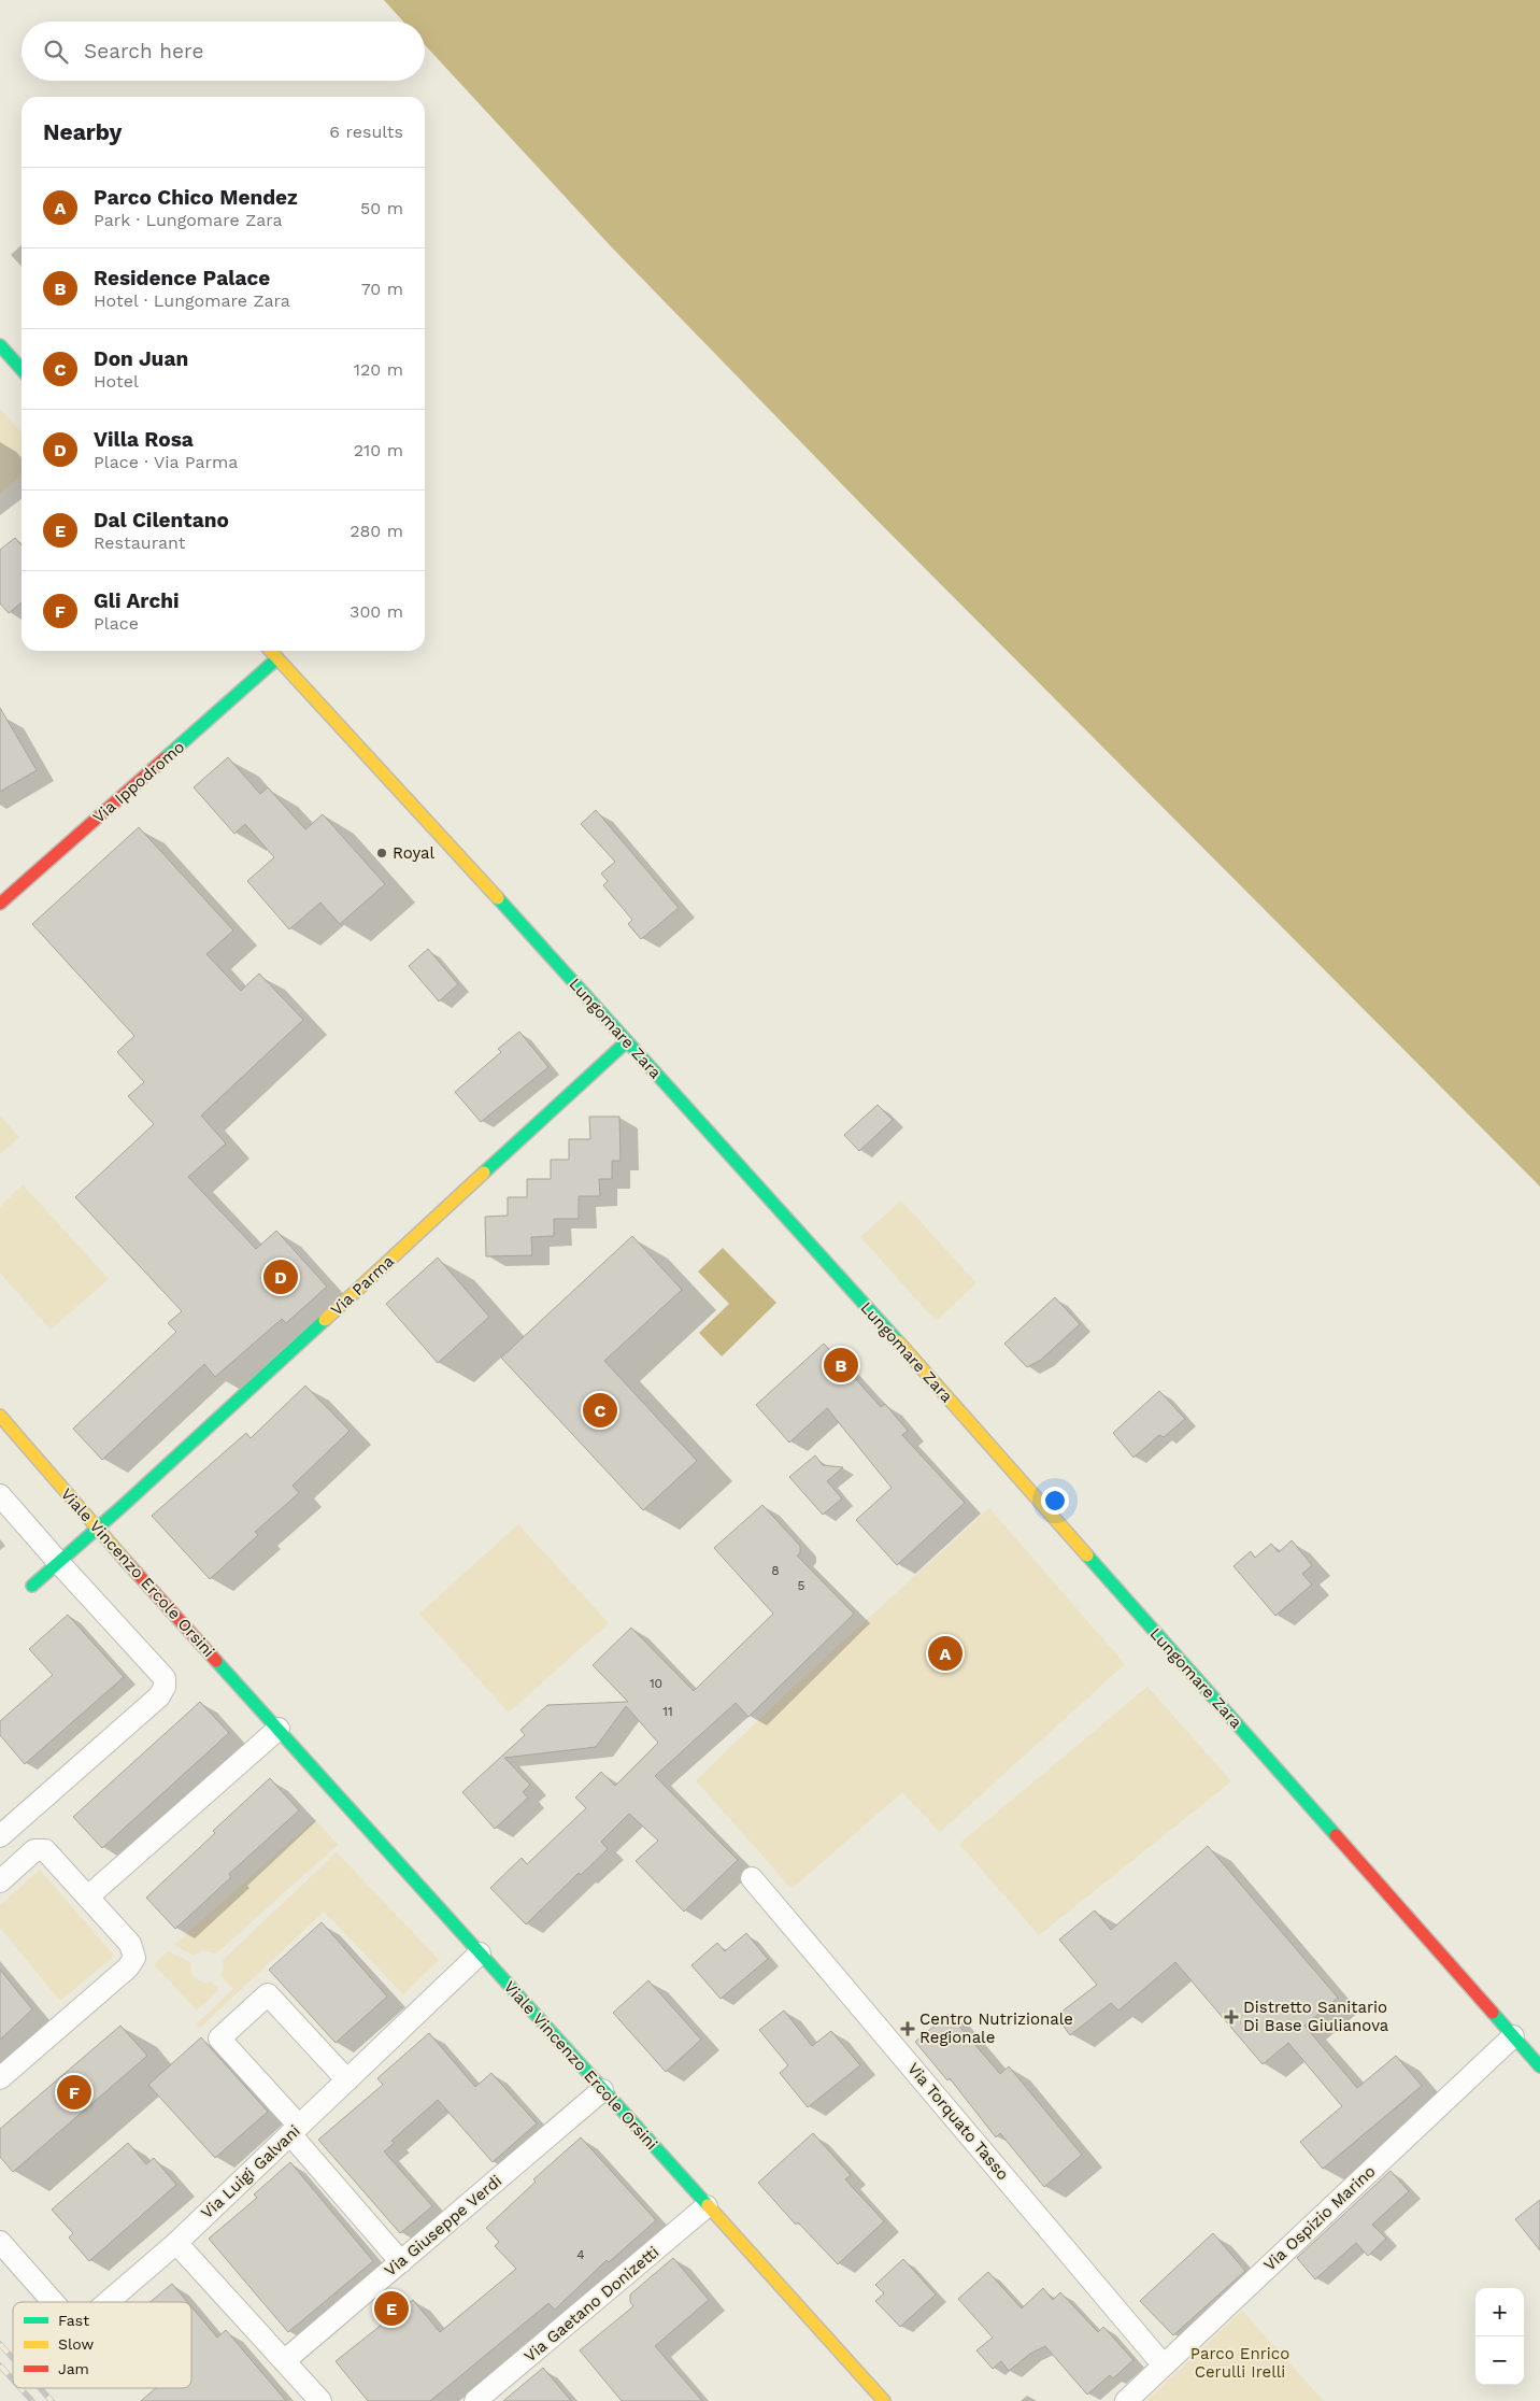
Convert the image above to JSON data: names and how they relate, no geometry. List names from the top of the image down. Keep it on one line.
{"streets":{"street":["Via Ippodromo","Lungomare Zara","Via Parma","Viale Vincenzo Ercole Orsini","Via Torquato Tasso","Via Luigi Galvani","Via Ospizio Marino","Via Giuseppe Verdi","Via Gaetano Donizetti"]},"crossings":[["Via Ippodromo","Lungomare Zara"],["Lungomare Zara","Via Parma"],["Lungomare Zara","Via Ospizio Marino"],["Via Parma","Viale Vincenzo Ercole Orsini"],["Viale Vincenzo Ercole Orsini","Via Luigi Galvani"],["Viale Vincenzo Ercole Orsini","Via Giuseppe Verdi"],["Viale Vincenzo Ercole Orsini","Via Gaetano Donizetti"],["Via Torquato Tasso","Via Ospizio Marino"]],"parks":["Parco Enrico Cerulli Irelli"],"places":{"other":["Royal"],"health":["Distretto Sanitario Di Base Giulianova","Centro Nutrizionale Regionale"]},"house_numbers":["8","5","10","11","4"],"legend":["Fast","Slow","Jam"],"page":{"search":"Search here","heading":["Nearby","6 results"],"list":[{"mark":"A","name":"Parco Chico Mendez","note":"Park · Lungomare Zara","value":"50 m"},{"mark":"B","name":"Residence Palace","note":"Hotel · Lungomare Zara","value":"70 m"},{"mark":"C","name":"Don Juan","note":"Hotel","value":"120 m"},{"mark":"D","name":"Villa Rosa","note":"Place · Via Parma","value":"210 m"},{"mark":"E","name":"Dal Cilentano","note":"Restaurant","value":"280 m"},{"mark":"F","name":"Gli Archi","note":"Place","value":"300 m"}],"pins":["D","B","C","A","F","E"],"map_buttons":["+","−"]}}
